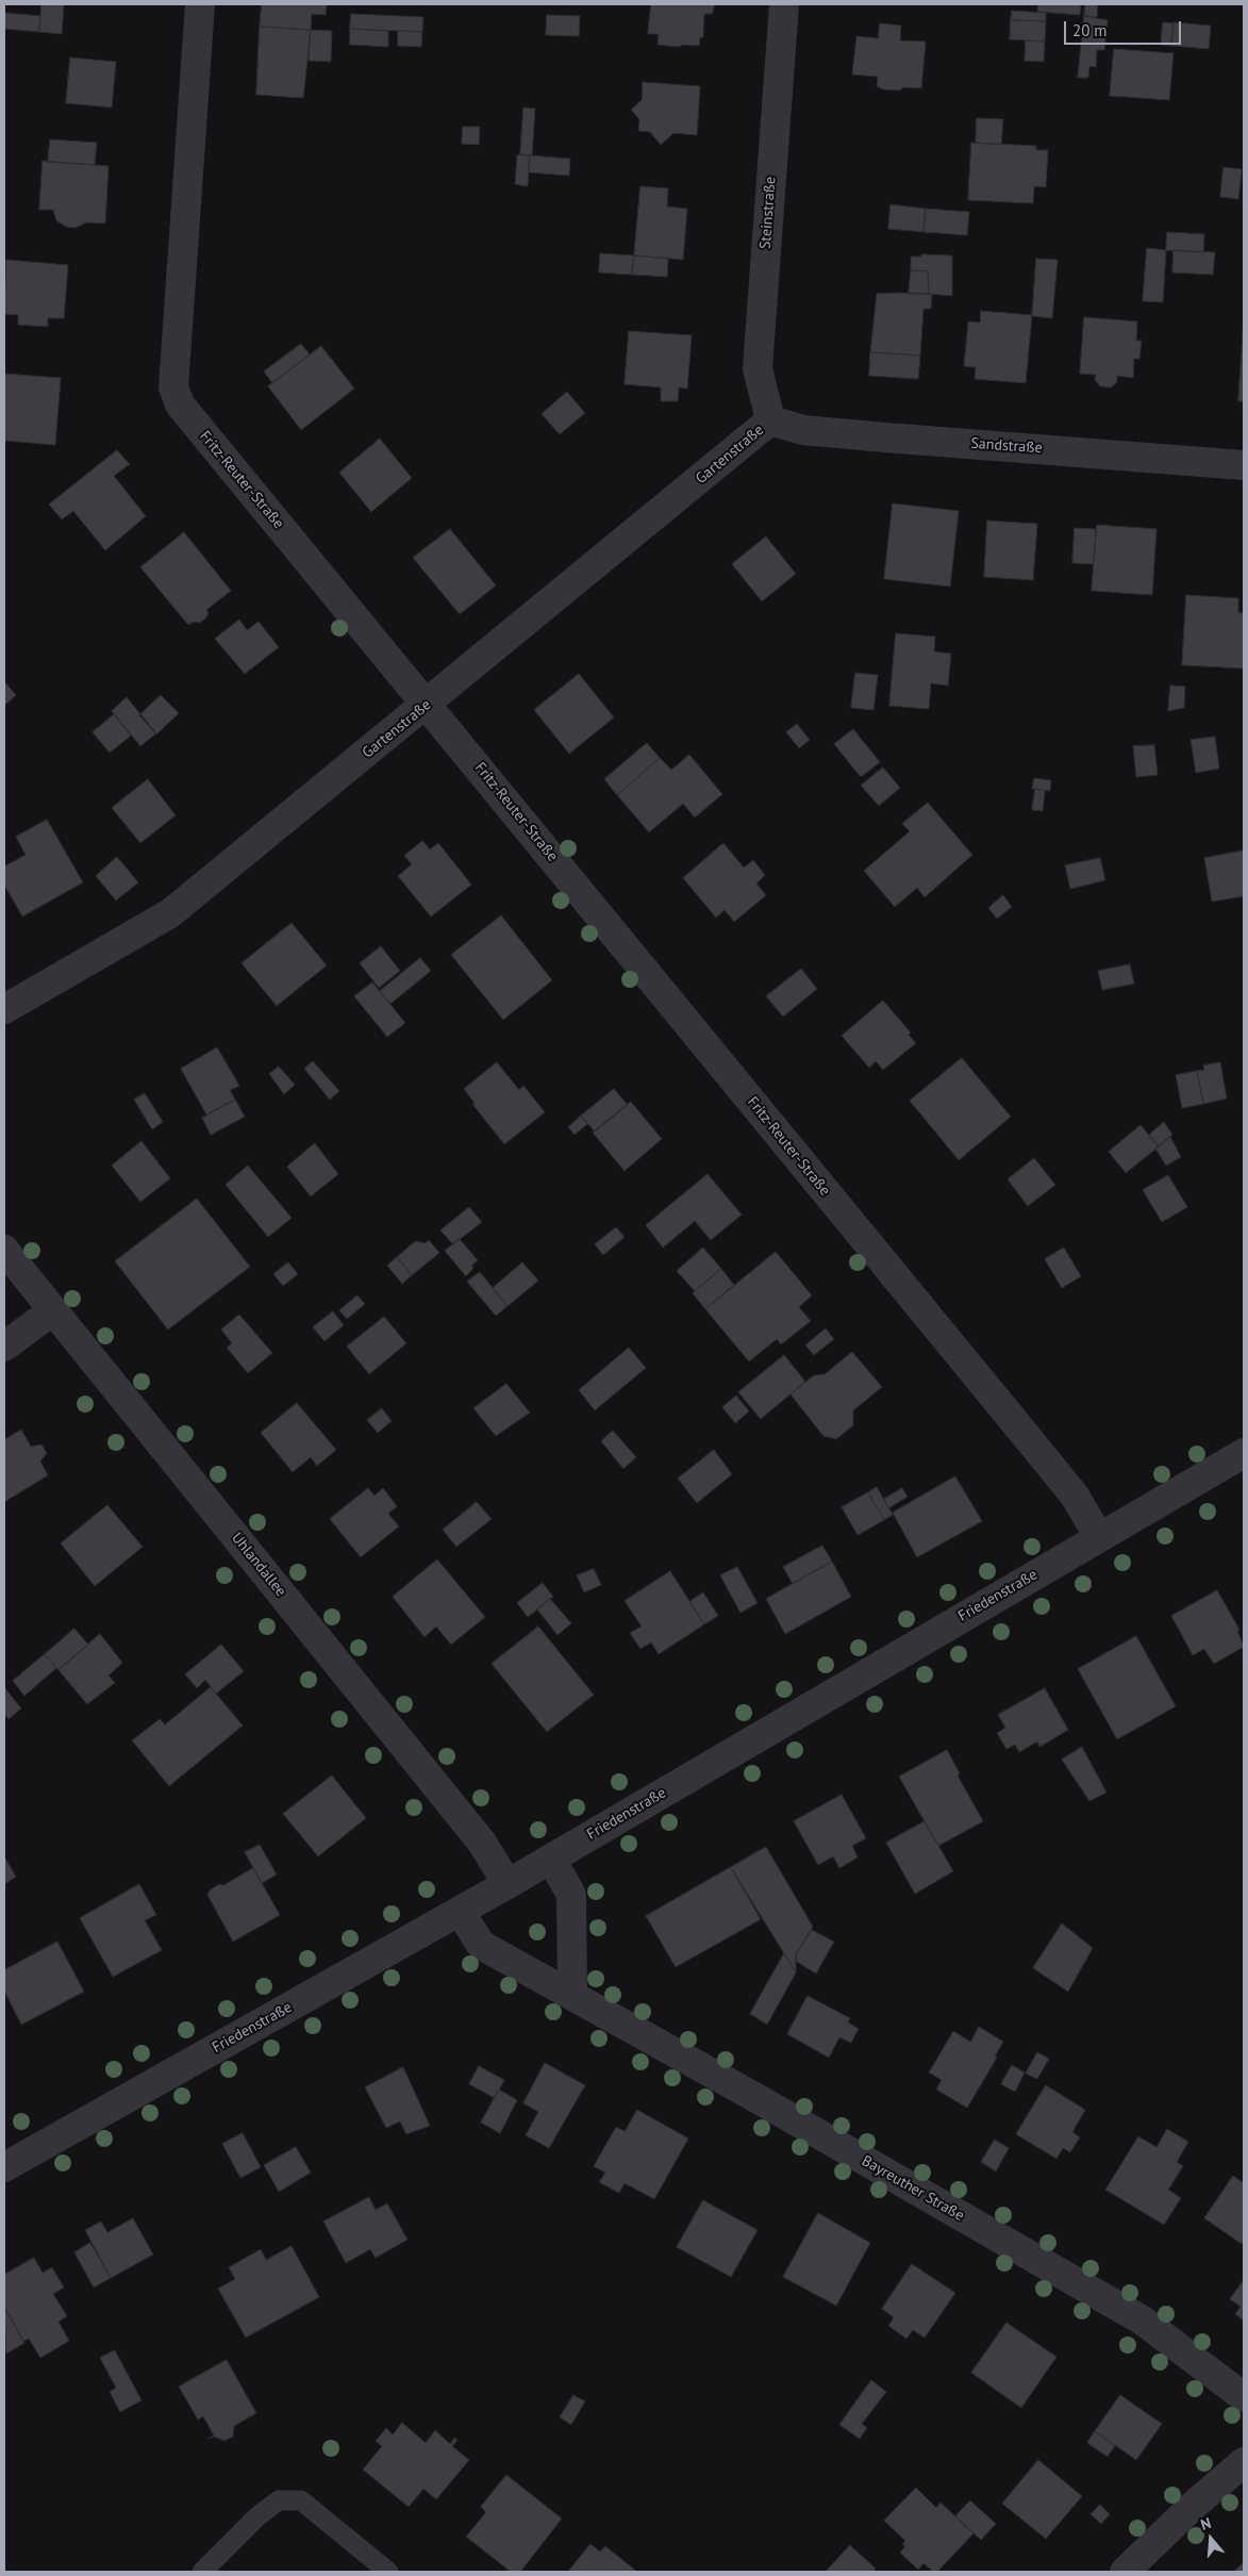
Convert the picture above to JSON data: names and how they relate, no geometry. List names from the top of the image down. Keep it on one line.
{"streets":{"street":["Steinstraße","Sandstraße","Gartenstraße","Fritz-Reuter-Straße","Uhlandallee","Friedenstraße","Bayreuther Straße"]},"crossings":[["Steinstraße","Sandstraße"],["Steinstraße","Gartenstraße"],["Sandstraße","Gartenstraße"],["Gartenstraße","Fritz-Reuter-Straße"],["Fritz-Reuter-Straße","Friedenstraße"],["Uhlandallee","Friedenstraße"],["Friedenstraße","Bayreuther Straße"]],"scale_bar":"20 m","north":"top"}
